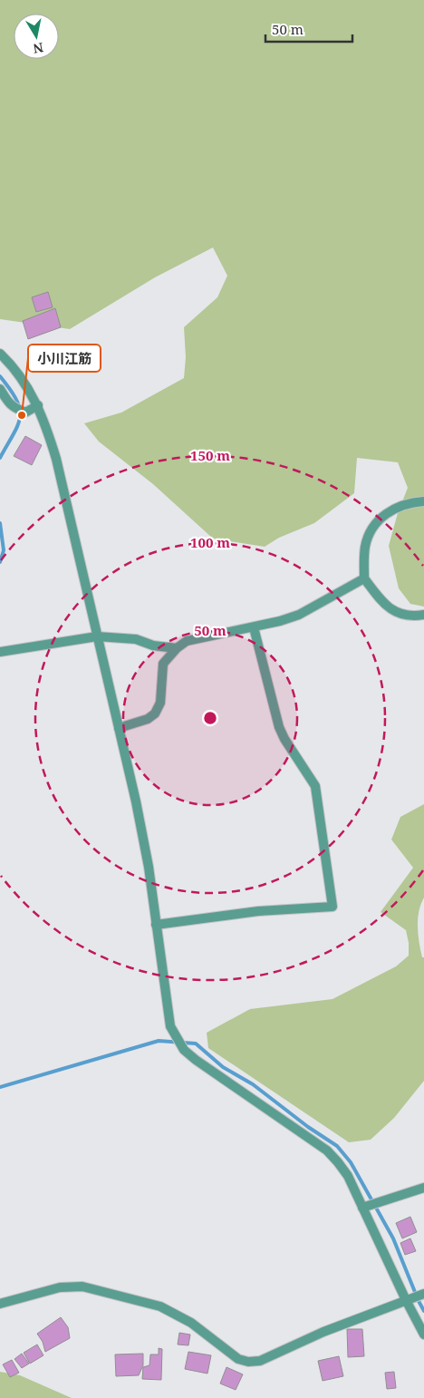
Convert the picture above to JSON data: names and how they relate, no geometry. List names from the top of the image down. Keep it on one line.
{"places":["小川江筋"],"scale_bar":"50 m","north":"bottom","rings":["150 m","100 m","50 m"]}
